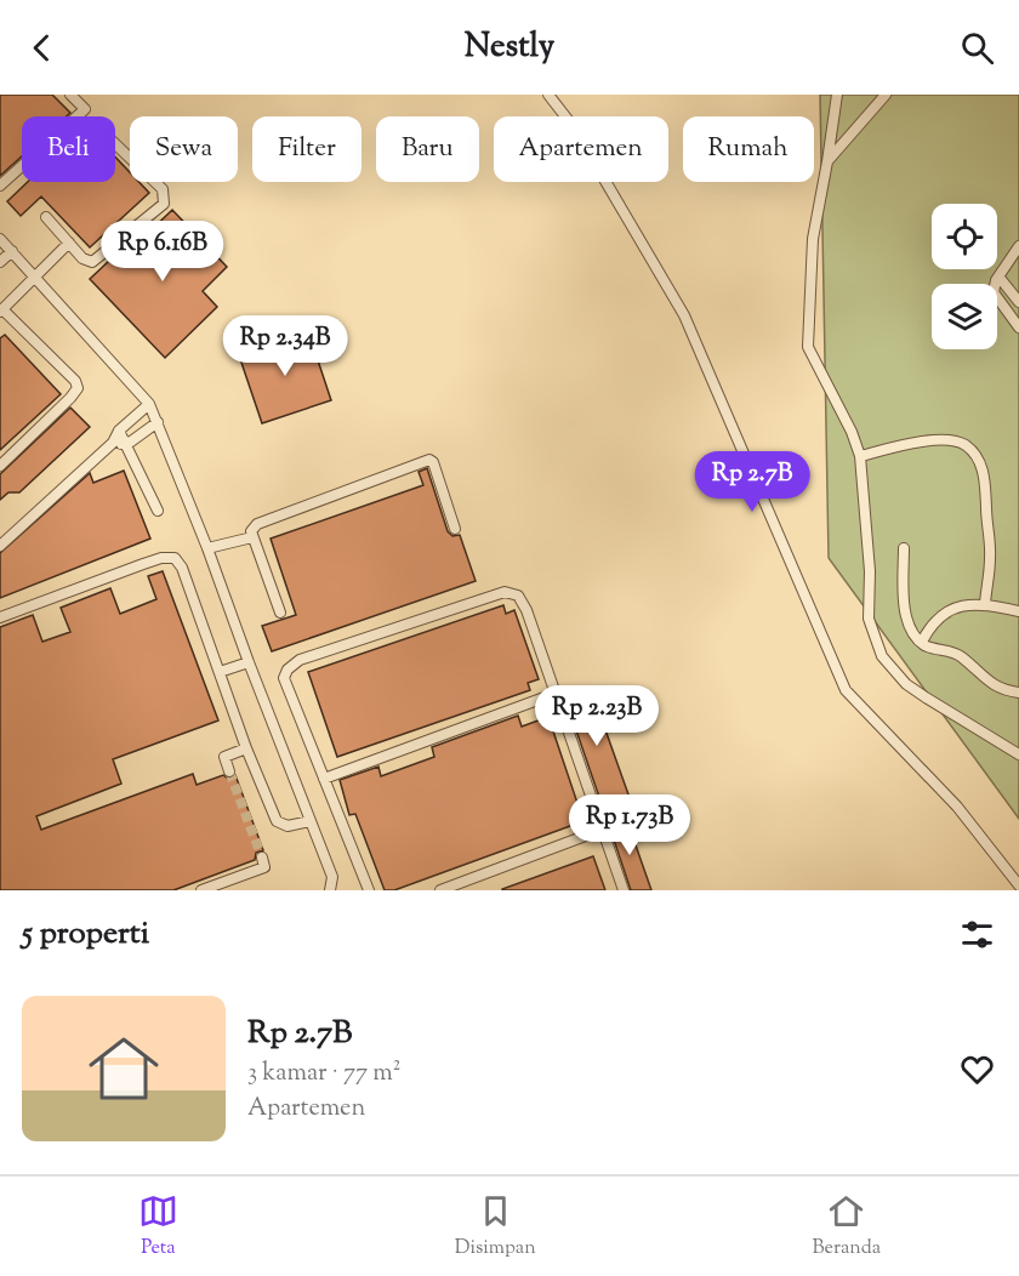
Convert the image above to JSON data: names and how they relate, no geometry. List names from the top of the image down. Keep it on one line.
{"page":{"header":"Nestly","chip":["Beli","Sewa","Filter","Baru","Apartemen","Rumah"],"price":["Rp 6.16B","Rp 2.34B","Rp 2.7B","Rp 2.23B","Rp 1.73B"],"heading":"5 properti","list":[{"name":"Rp 2.7B","note":"3 kamar · 77 m² · Apartemen"}],"tabs":["Peta","Disimpan","Beranda"]}}
